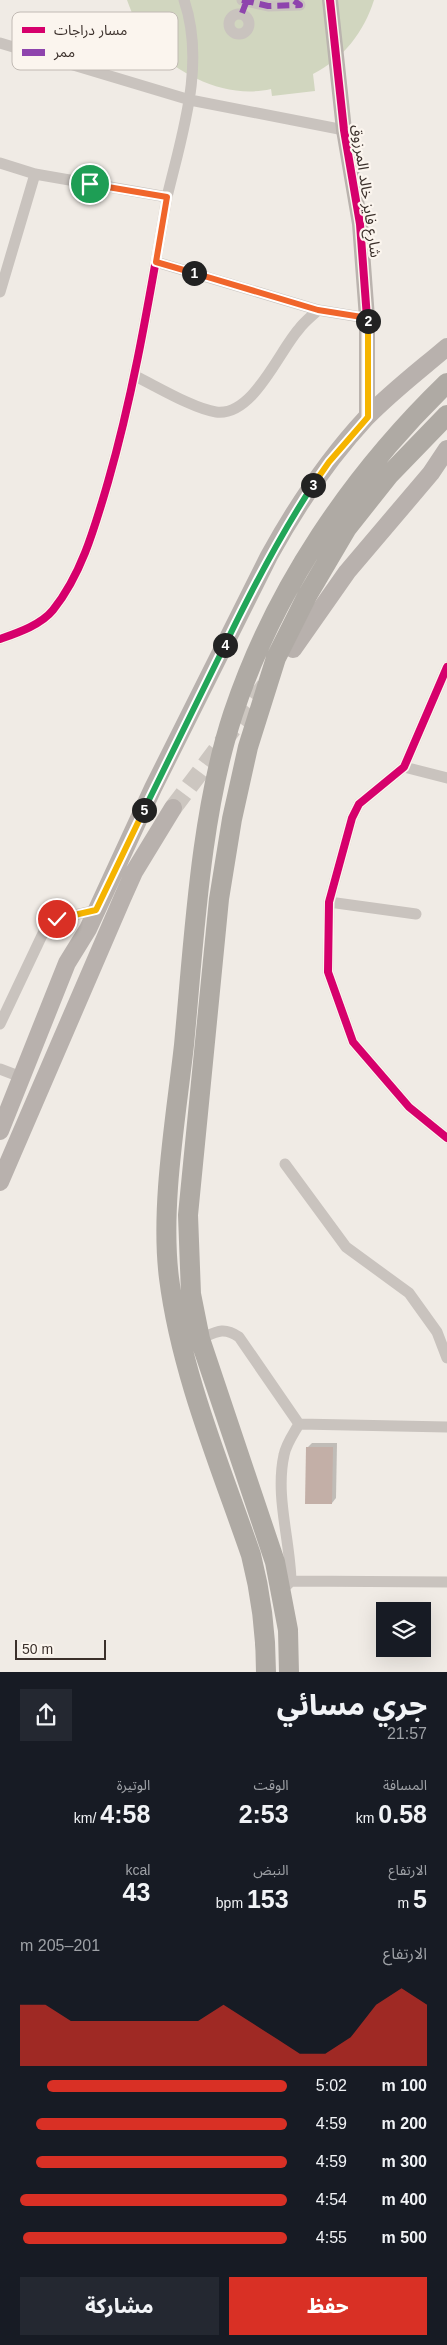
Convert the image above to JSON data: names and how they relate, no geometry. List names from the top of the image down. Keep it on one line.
{"streets":{"street":["شارع فايز خالد المرزوق"]},"legend":["مسار دراجات","ممر"],"scale_bar":"50 m","page":{"pins":["1","2","3","4","5"],"scale":"50 m","heading":["جري مسائي","21:57"],"stats":[["المسافة","0.58 km"],["الوقت","2:53"],["الوتيرة","4:58 /km"],["الارتفاع","5 m"],["النبض","153 bpm"],["kcal","43"]],"chart":["الارتفاع","201–205 m"],"list":[{"name":"100 m","note":"5:02"},{"name":"200 m","note":"4:59"},{"name":"300 m","note":"4:59"},{"name":"400 m","note":"4:54"},{"name":"500 m","note":"4:55"}],"buttons":["حفظ","مشاركة"]}}
